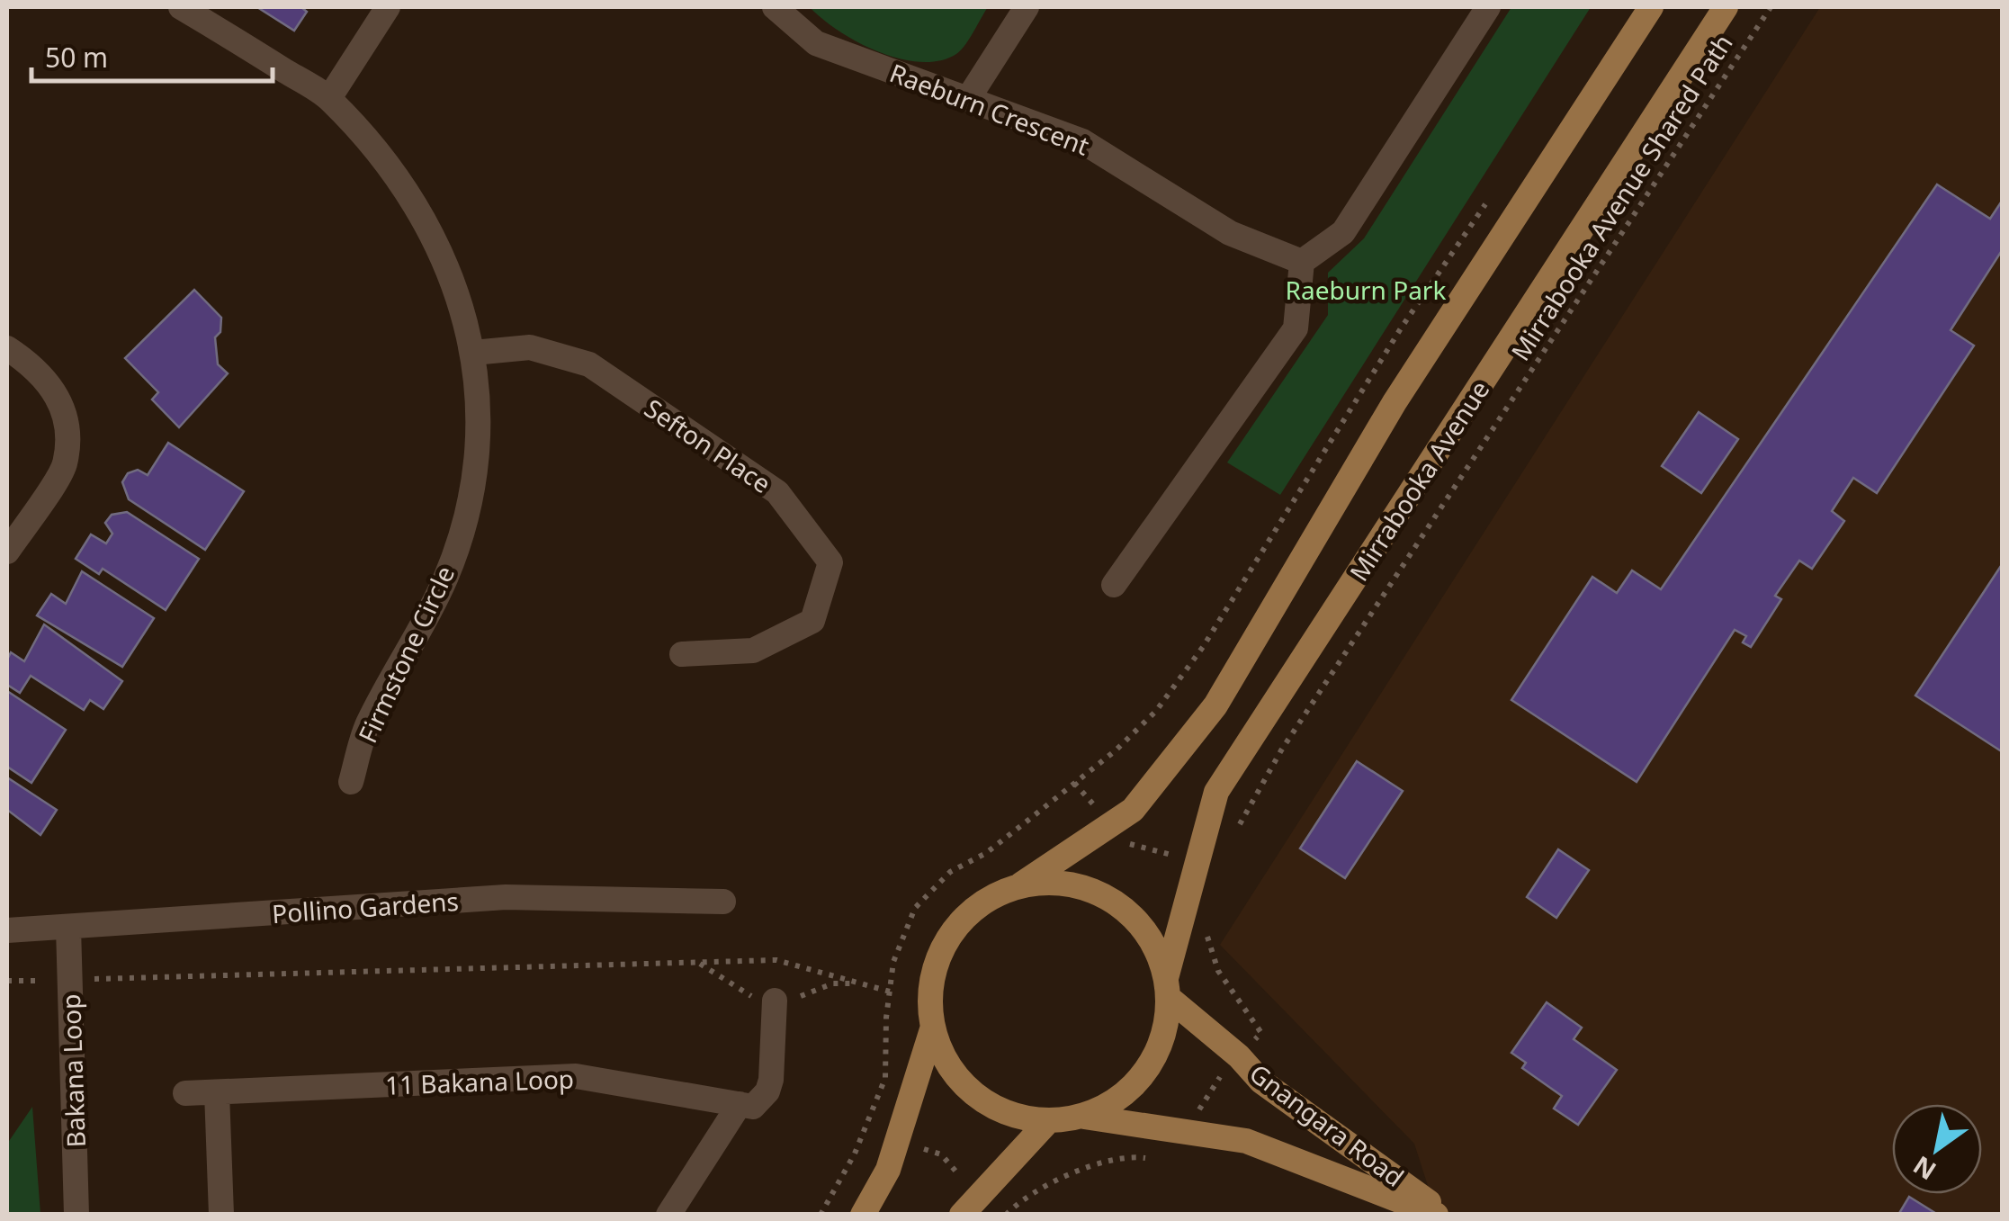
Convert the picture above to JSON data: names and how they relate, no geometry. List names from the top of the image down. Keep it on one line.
{"streets":{"main road":["Mirrabooka Avenue","Gnangara Road"],"street":["Raeburn Crescent","Sefton Place","Firmstone Circle","Pollino Gardens","Bakana Loop","11 Bakana Loop"],"path":["Mirrabooka Avenue Shared Path"]},"crossings":[["Sefton Place","Firmstone Circle"],["Mirrabooka Avenue","Gnangara Road"],["Pollino Gardens","Bakana Loop"]],"parks":["Raeburn Park"],"scale_bar":"50 m","north":"bottom left"}
